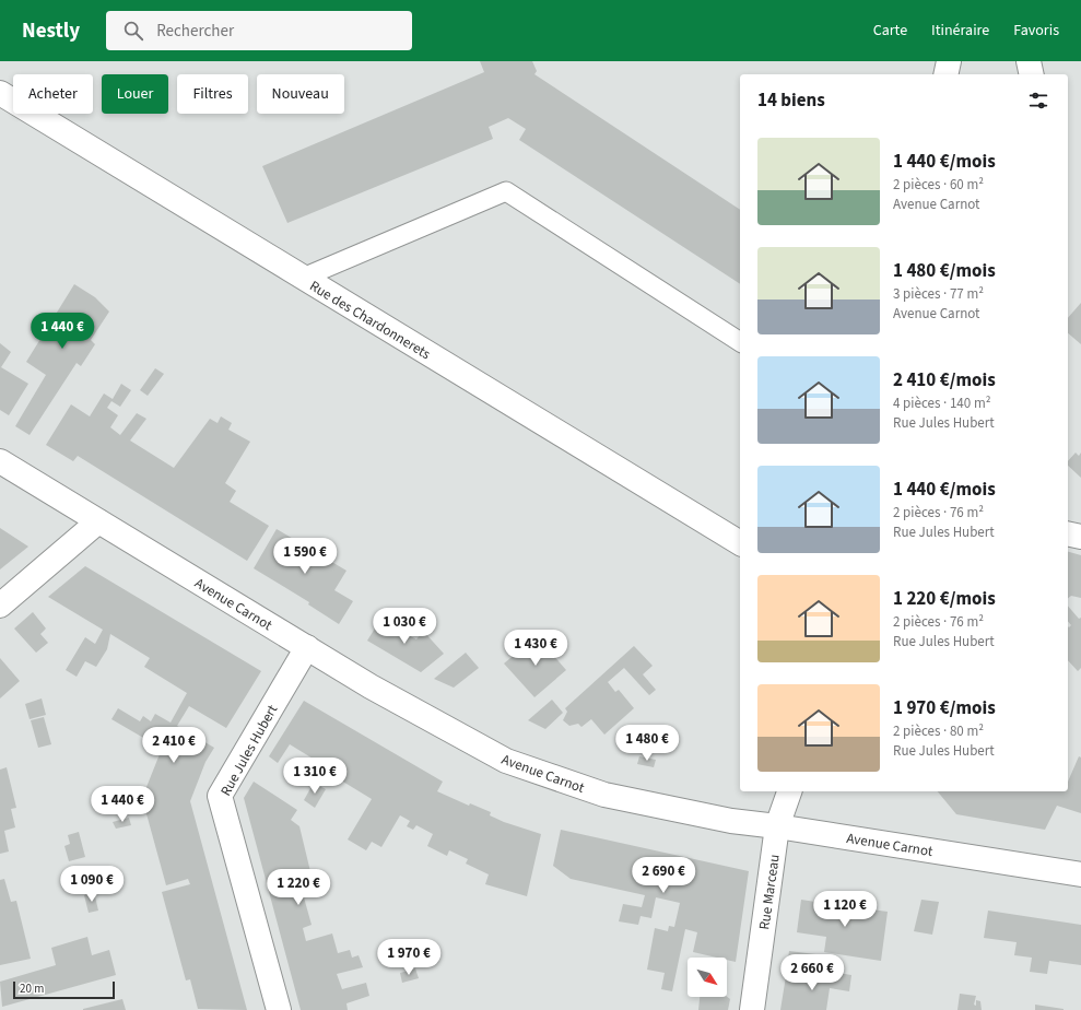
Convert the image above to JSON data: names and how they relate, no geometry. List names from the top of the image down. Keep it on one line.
{"streets":{"street":["Rue des Chardonnerets","Avenue Carnot","Rue Jules Hubert","Rue Marceau"]},"crossings":[["Avenue Carnot","Rue Jules Hubert"],["Avenue Carnot","Rue Marceau"]],"scale_bar":"20 m","north":"bottom right","page":{"header":"Nestly","search":"Rechercher","nav":["Carte","Itinéraire","Favoris"],"chip":["Acheter","Louer","Filtres","Nouveau"],"heading":"14 biens","list":[{"name":"1 440 €/mois","note":"2 pièces · 60 m² · Avenue Carnot"},{"name":"1 480 €/mois","note":"3 pièces · 77 m² · Avenue Carnot"},{"name":"2 410 €/mois","note":"4 pièces · 140 m² · Rue Jules Hubert"},{"name":"1 440 €/mois","note":"2 pièces · 76 m² · Rue Jules Hubert"},{"name":"1 220 €/mois","note":"2 pièces · 76 m² · Rue Jules Hubert"},{"name":"1 970 €/mois","note":"2 pièces · 80 m² · Rue Jules Hubert"}],"price":["1 440 €","1 590 €","1 030 €","1 430 €","1 480 €","2 410 €","1 310 €","1 440 €","2 690 €","1 090 €","1 220 €","1 120 €","1 970 €","2 660 €"],"scale":"20 m"}}
